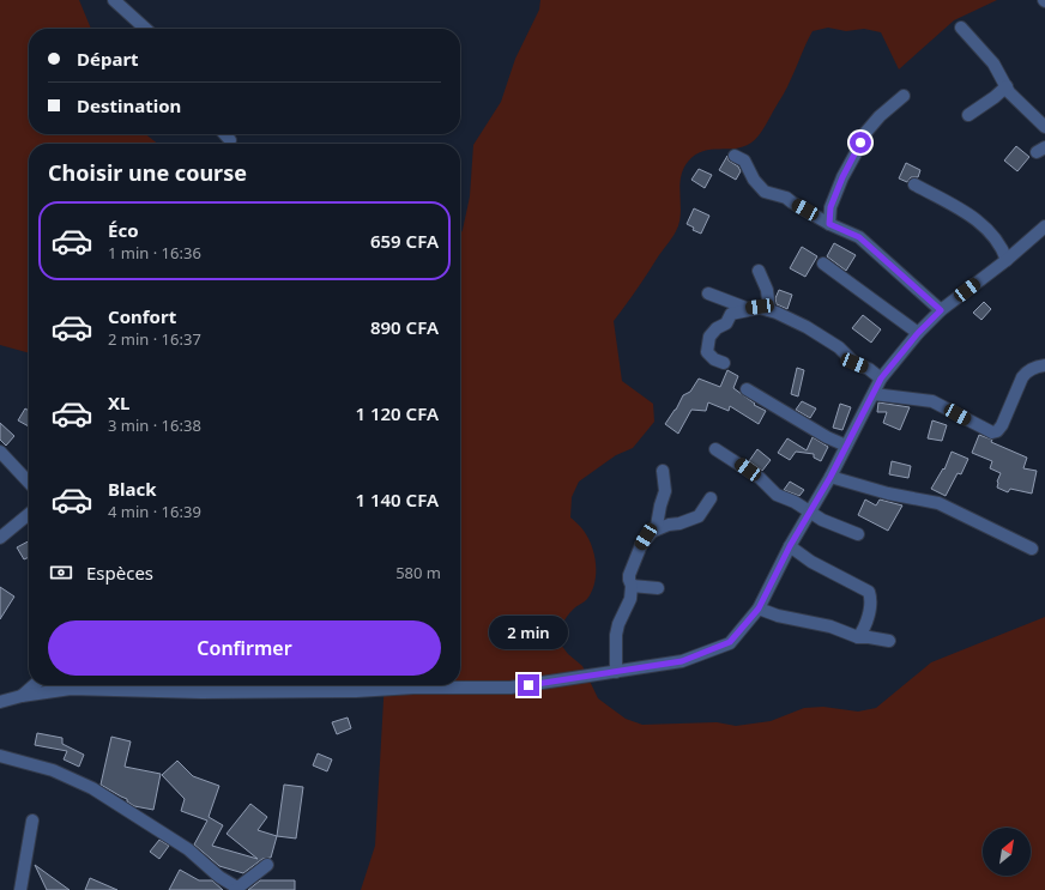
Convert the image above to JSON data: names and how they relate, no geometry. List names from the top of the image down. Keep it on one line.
{"north":"top right","page":{"banner":["Départ","Destination"],"heading":"Choisir une course","list":[{"name":"Éco","note":"1 min · 16:36","value":"659 CFA"},{"name":"Confort","note":"2 min · 16:37","value":"890 CFA"},{"name":"XL","note":"3 min · 16:38","value":"1 120 CFA"},{"name":"Black","note":"4 min · 16:39","value":"1 140 CFA"}],"pay":["Espèces","580 m"],"buttons":"Confirmer","bubble":"2 min"}}
